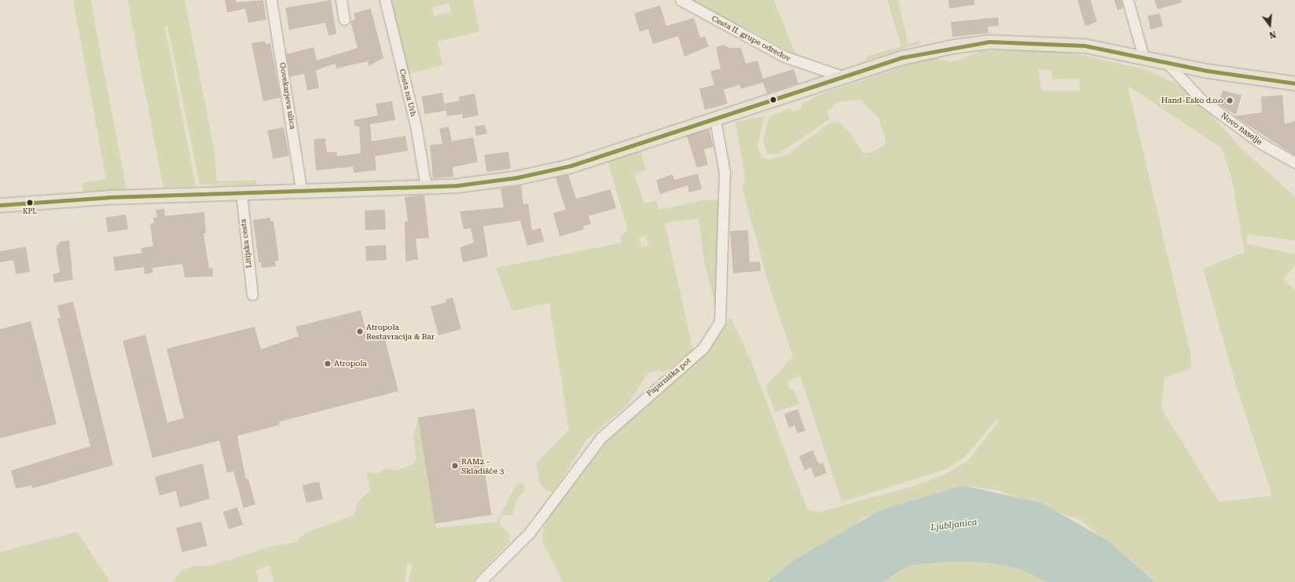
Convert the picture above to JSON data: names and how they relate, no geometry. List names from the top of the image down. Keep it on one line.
{"streets":{"street":["Cesta II. grupe odredov","Cesta na Urh","Govekarjeva ulica","Novo naselje","Litijska cesta","Papirniška pot"]},"water":["Ljubljanica"],"places":["Hand-Esko d.o.o","KPL","Atropola Restavracija & Bar","Atropola","RAM2 - Skladišče 3"],"north":"bottom"}
